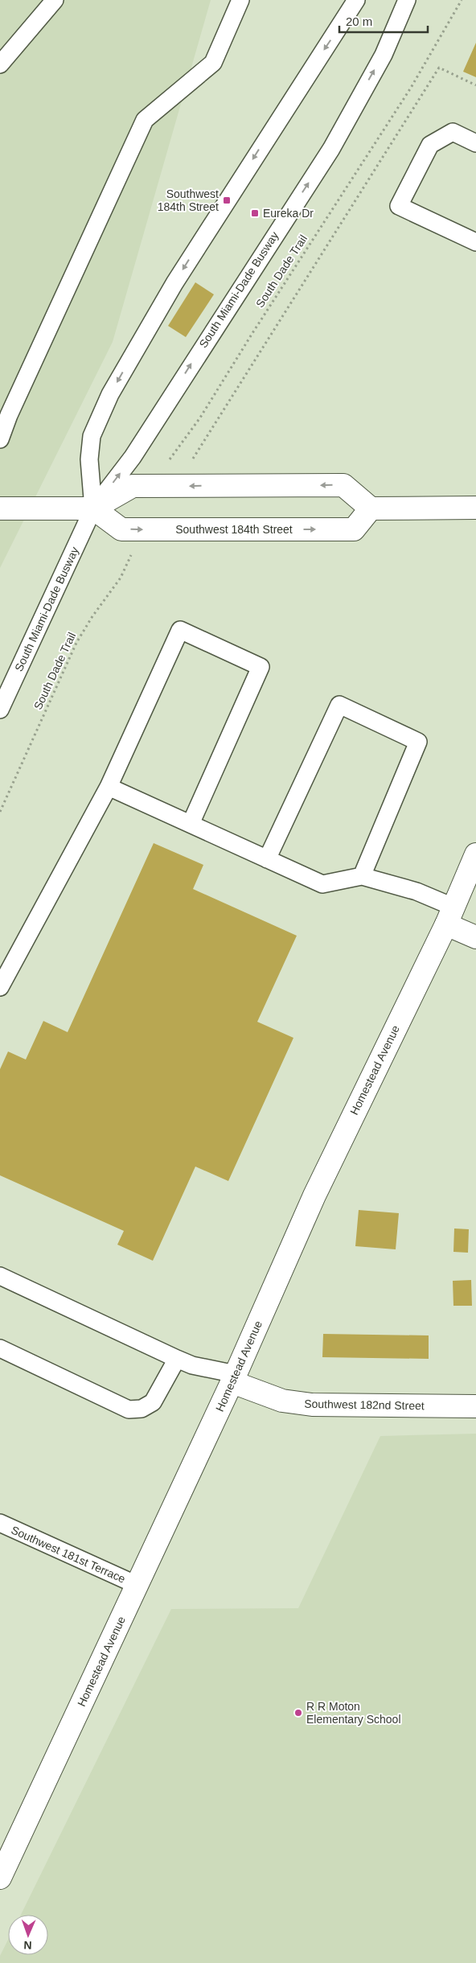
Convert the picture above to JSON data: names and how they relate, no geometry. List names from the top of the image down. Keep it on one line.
{"streets":{"street":["Southwest 184th Street","Homestead Avenue","Southwest 182nd Street"],"lane":["South Miami-Dade Busway","Southwest 181st Terrace"],"path":["South Dade Trail"]},"crossings":[["South Miami-Dade Busway","Southwest 184th Street"],["Homestead Avenue","Southwest 182nd Street"],["Homestead Avenue","Southwest 181st Terrace"]],"places":{"transit":["Southwest 184th Street","Eureka Dr"],"other":["R R Moton Elementary School"]},"scale_bar":"20 m","north":"bottom"}
